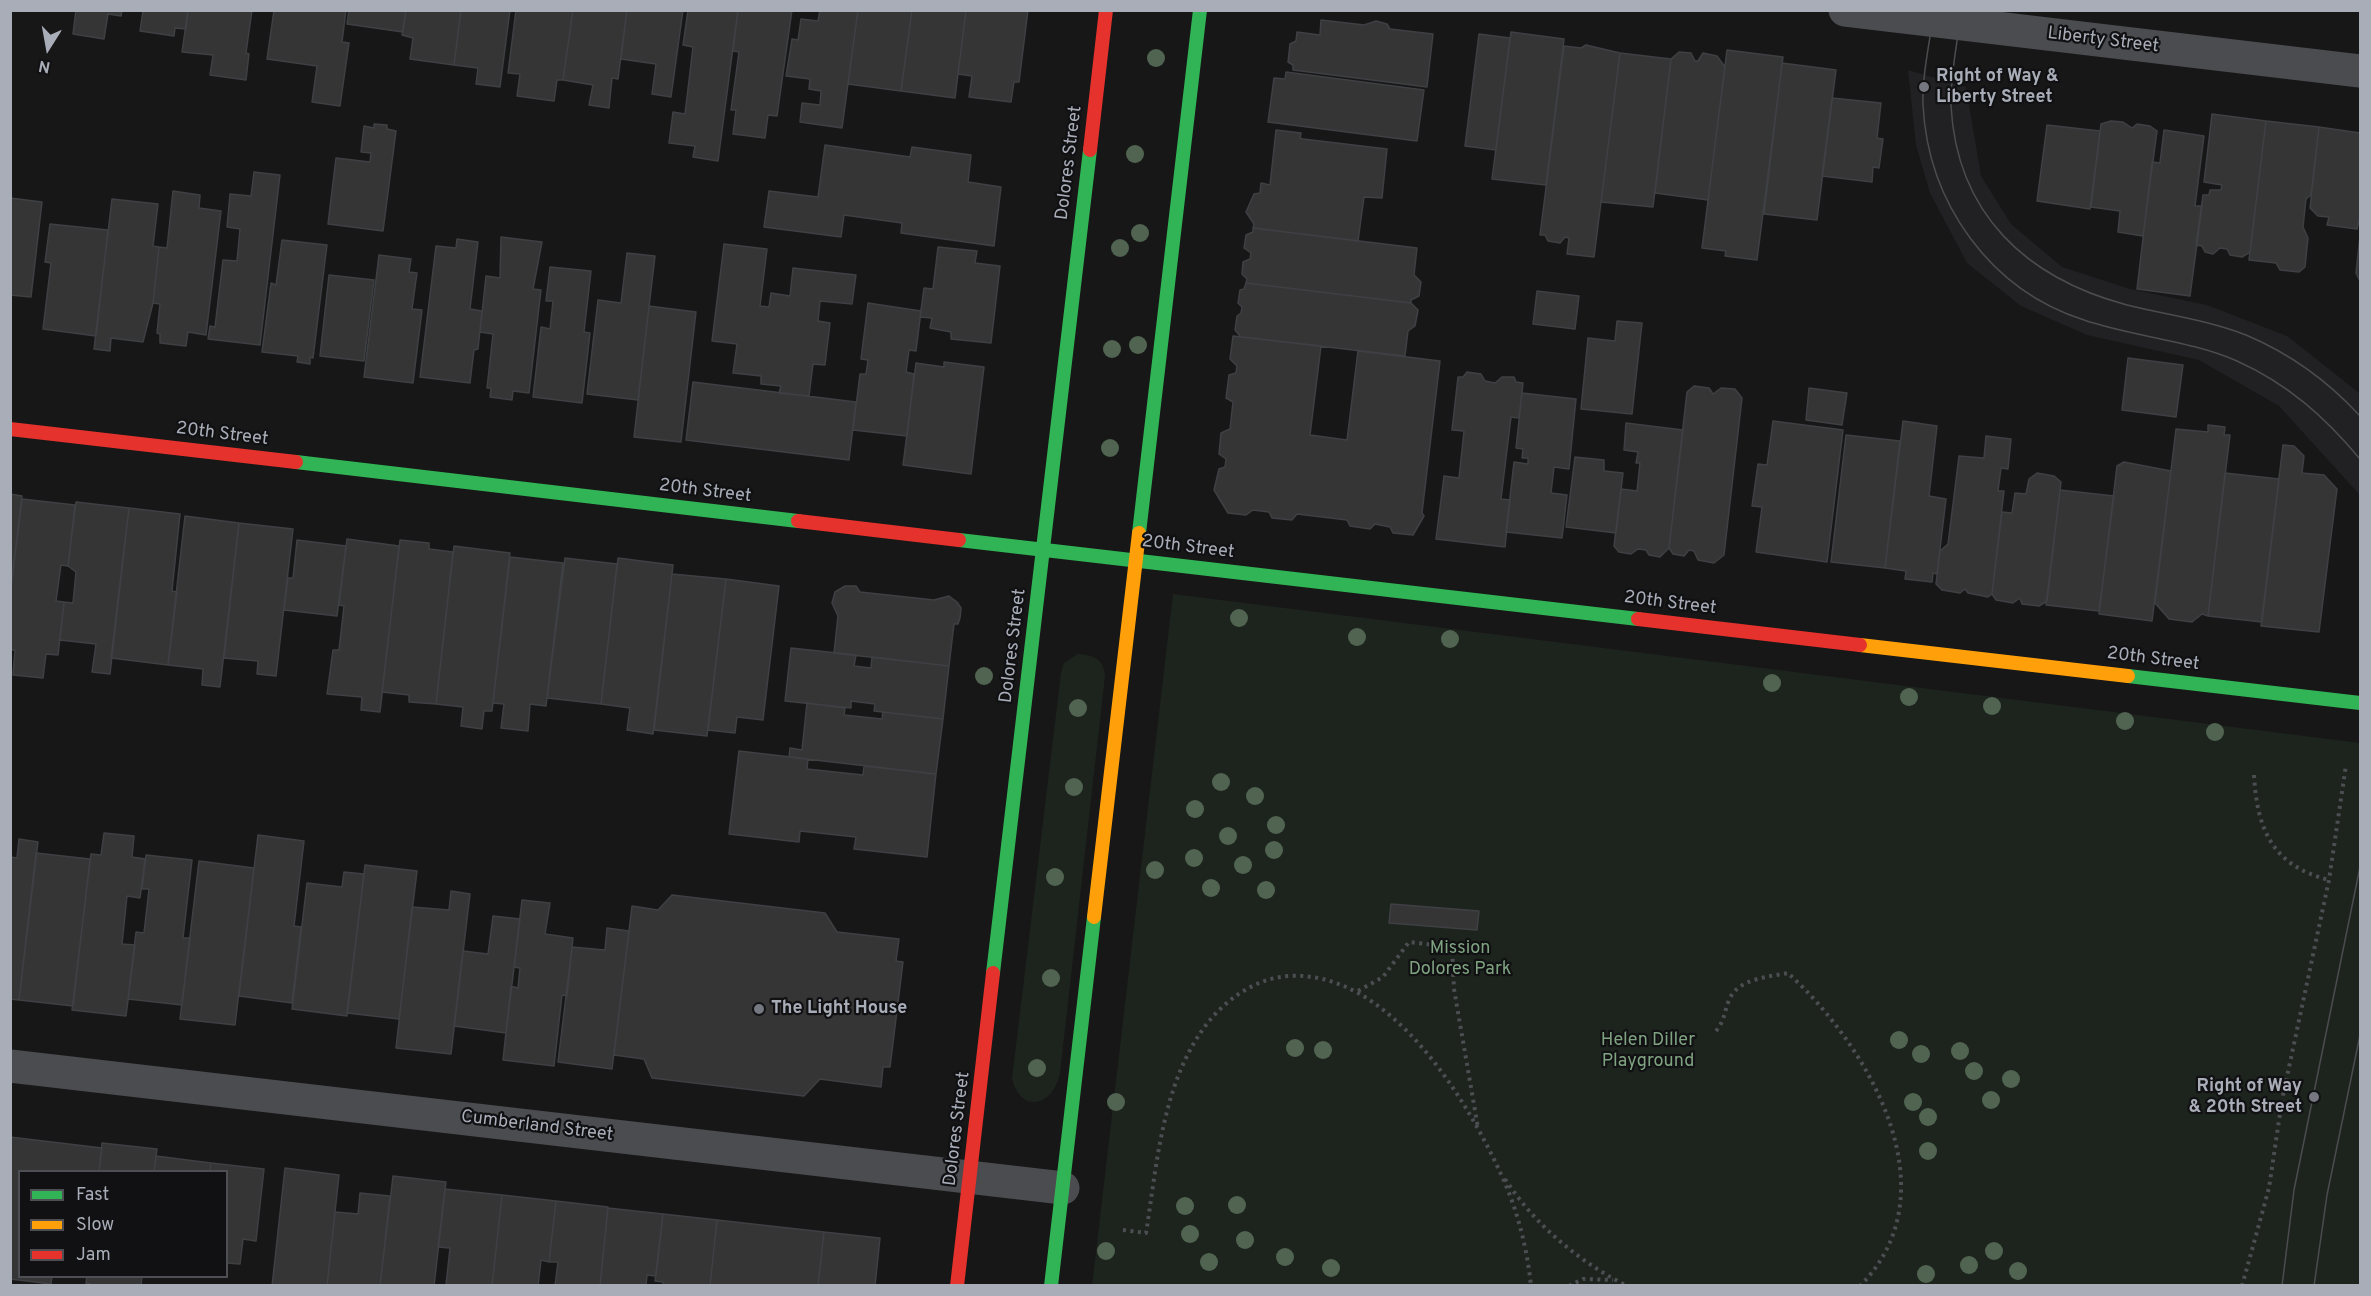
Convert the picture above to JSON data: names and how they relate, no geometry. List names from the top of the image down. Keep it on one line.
{"streets":{"main road":["Dolores Street","20th Street"],"street":["Liberty Street","Cumberland Street"]},"crossings":[["Dolores Street","20th Street"],["Dolores Street","Cumberland Street"]],"parks":["Mission Dolores Park","Helen Diller Playground"],"places":["Right of Way & Liberty Street","The Light House","Right of Way & 20th Street"],"legend":["Fast","Slow","Jam"],"north":"bottom"}
